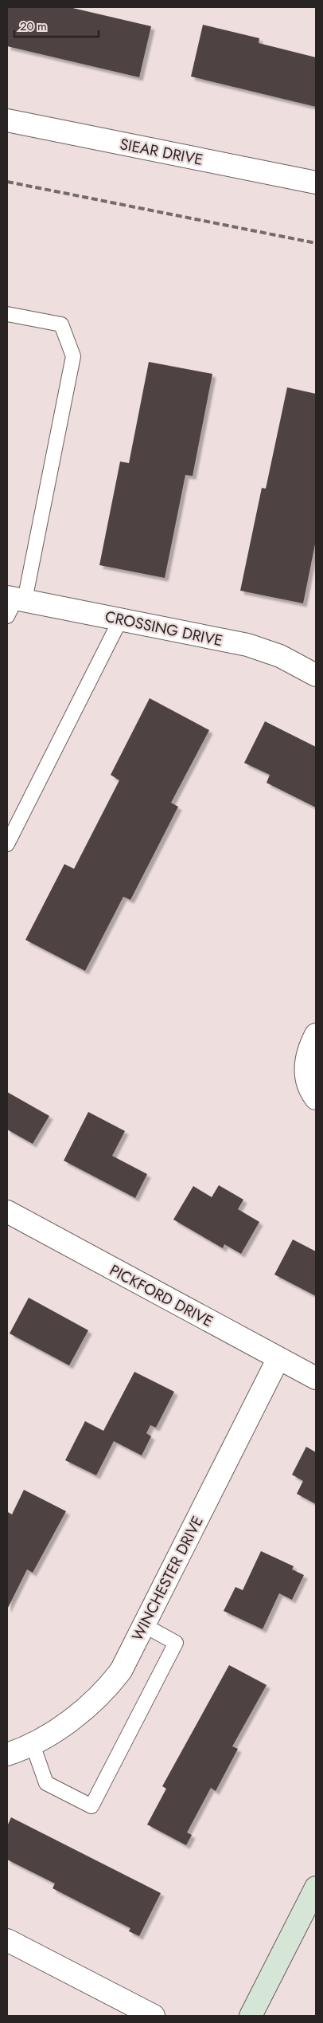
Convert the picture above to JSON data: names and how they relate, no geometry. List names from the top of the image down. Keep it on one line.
{"streets":{"street":["SIEAR DRIVE","CROSSING DRIVE","PICKFORD DRIVE","WINCHESTER DRIVE"]},"crossings":[["PICKFORD DRIVE","WINCHESTER DRIVE"]],"scale_bar":"20 m"}
